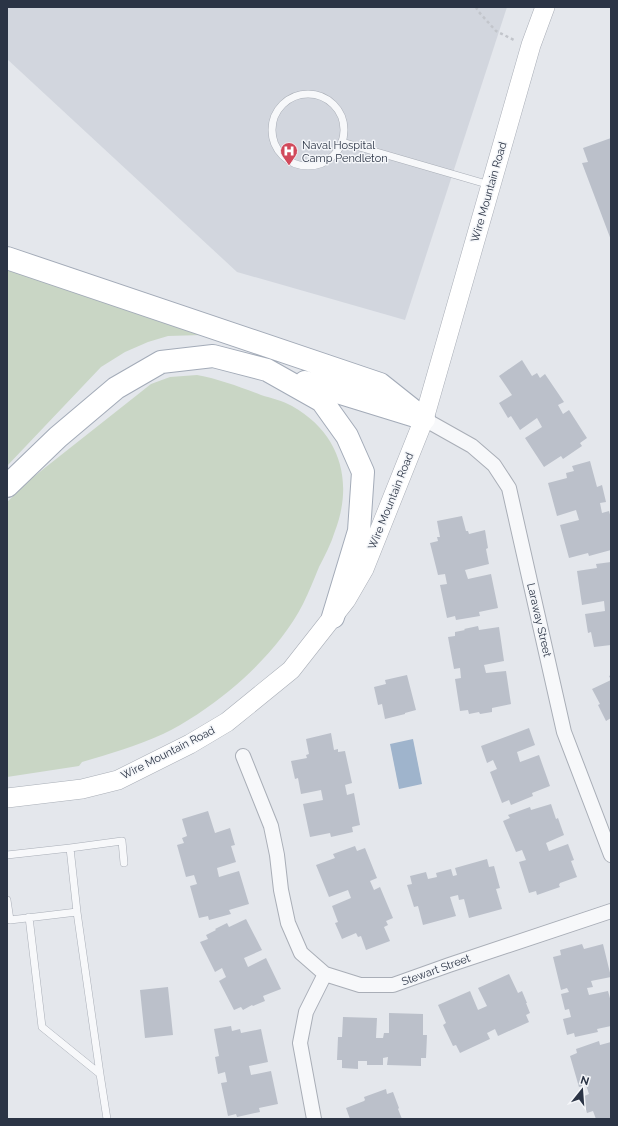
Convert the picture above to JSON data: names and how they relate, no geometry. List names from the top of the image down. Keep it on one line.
{"streets":{"main road":["Wire Mountain Road"],"street":["Laraway Street","Stewart Street"]},"crossings":[["Wire Mountain Road","Laraway Street"]],"places":{"hospital":["Naval Hospital Camp Pendleton"]},"north":"top"}
